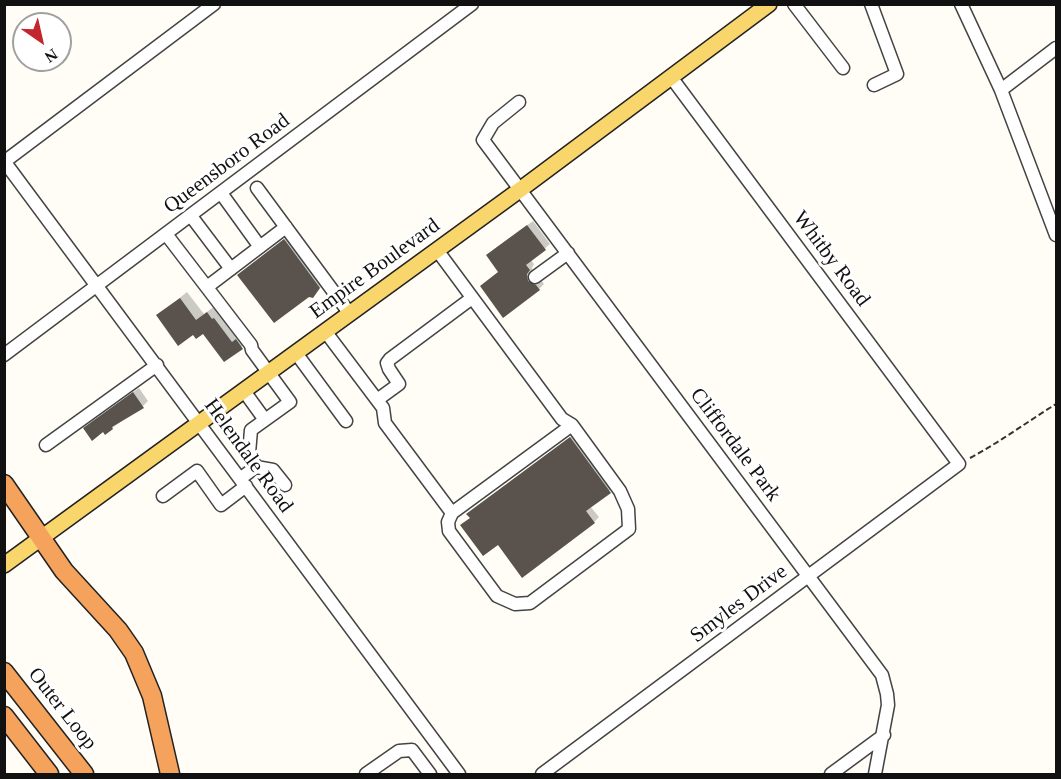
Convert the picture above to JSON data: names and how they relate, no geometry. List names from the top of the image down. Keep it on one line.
{"streets":{"highway":["Outer Loop"],"main road":["Empire Boulevard"],"street":["Queensboro Road","Whitby Road","Cliffordale Park","Helendale Road","Smyles Drive"]},"crossings":[["Queensboro Road","Helendale Road"],["Whitby Road","Empire Boulevard"],["Whitby Road","Smyles Drive"],["Empire Boulevard","Cliffordale Park"],["Empire Boulevard","Helendale Road"],["Cliffordale Park","Smyles Drive"]],"north":"bottom right"}
